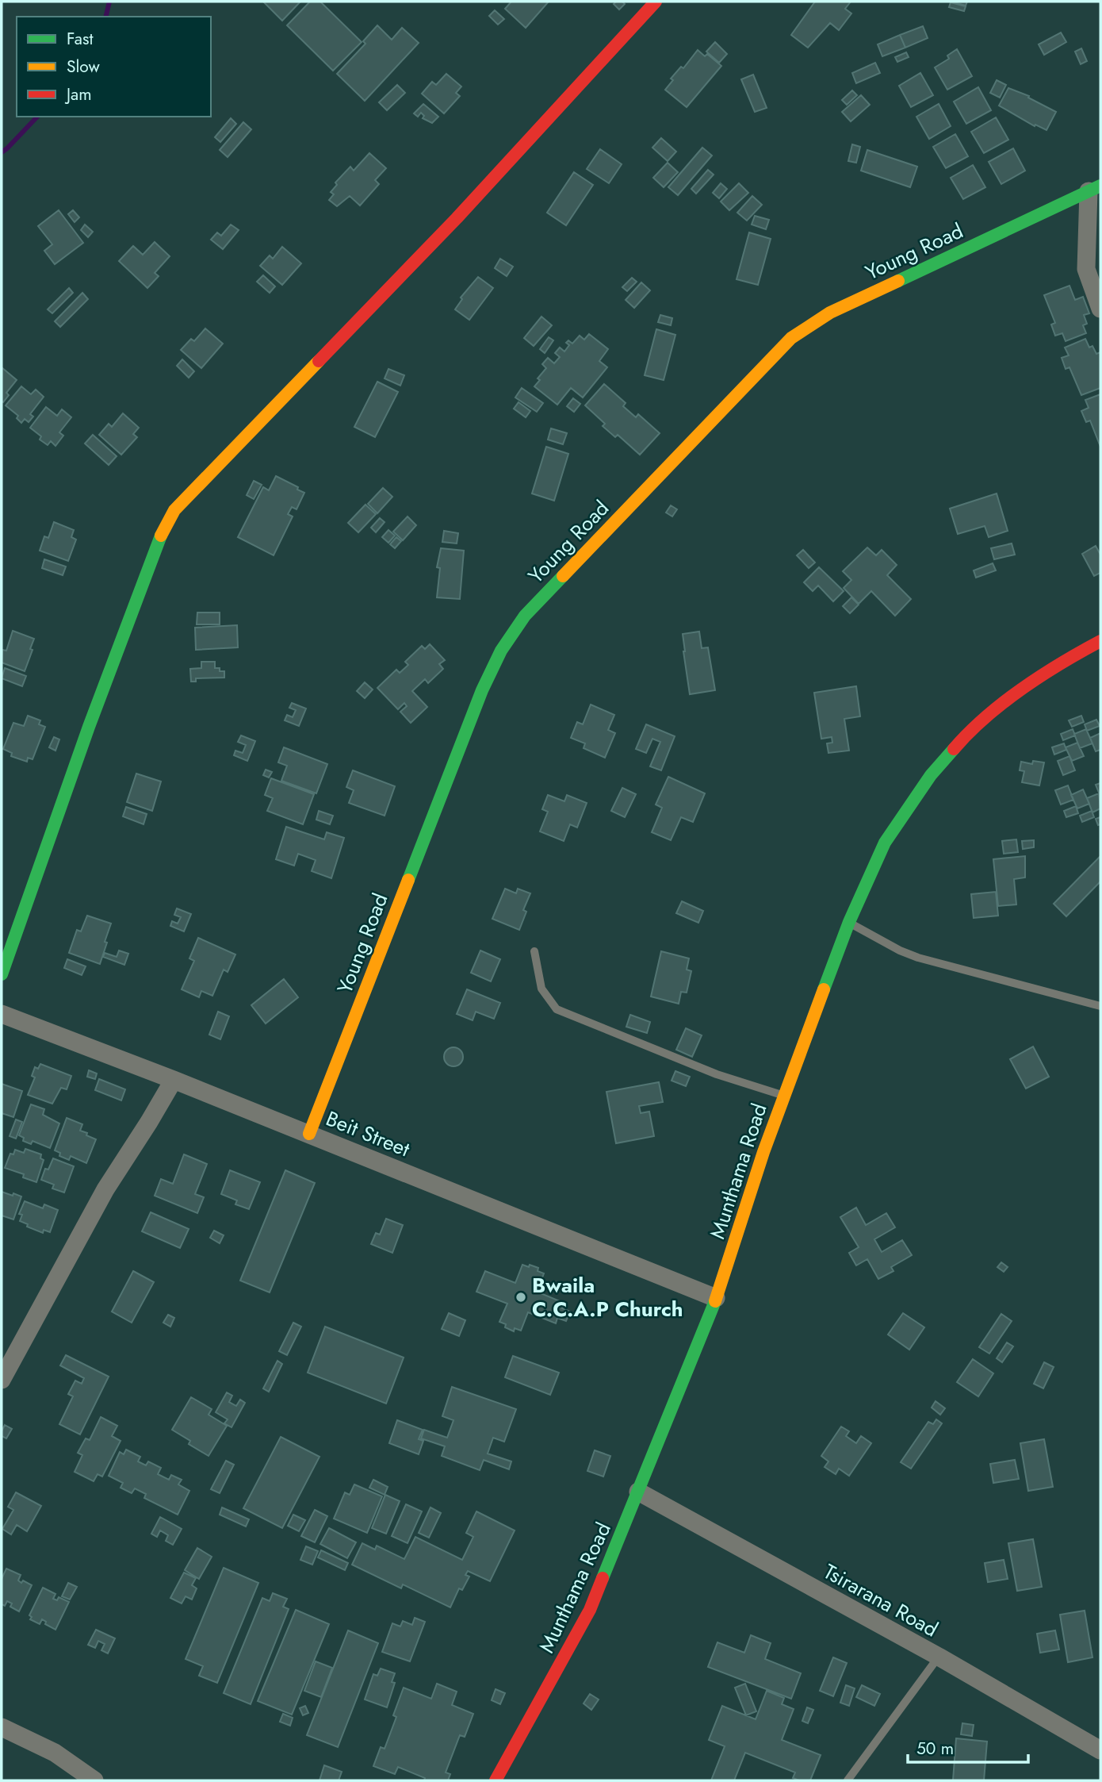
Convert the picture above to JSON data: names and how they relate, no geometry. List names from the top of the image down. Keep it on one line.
{"streets":{"street":["Young Road","Beit Street","Munthama Road","Tsirarana Road"]},"crossings":[["Young Road","Beit Street"],["Beit Street","Munthama Road"],["Munthama Road","Tsirarana Road"]],"places":["Bwaila C.C.A.P Church"],"legend":["Fast","Slow","Jam"],"scale_bar":"50 m"}
